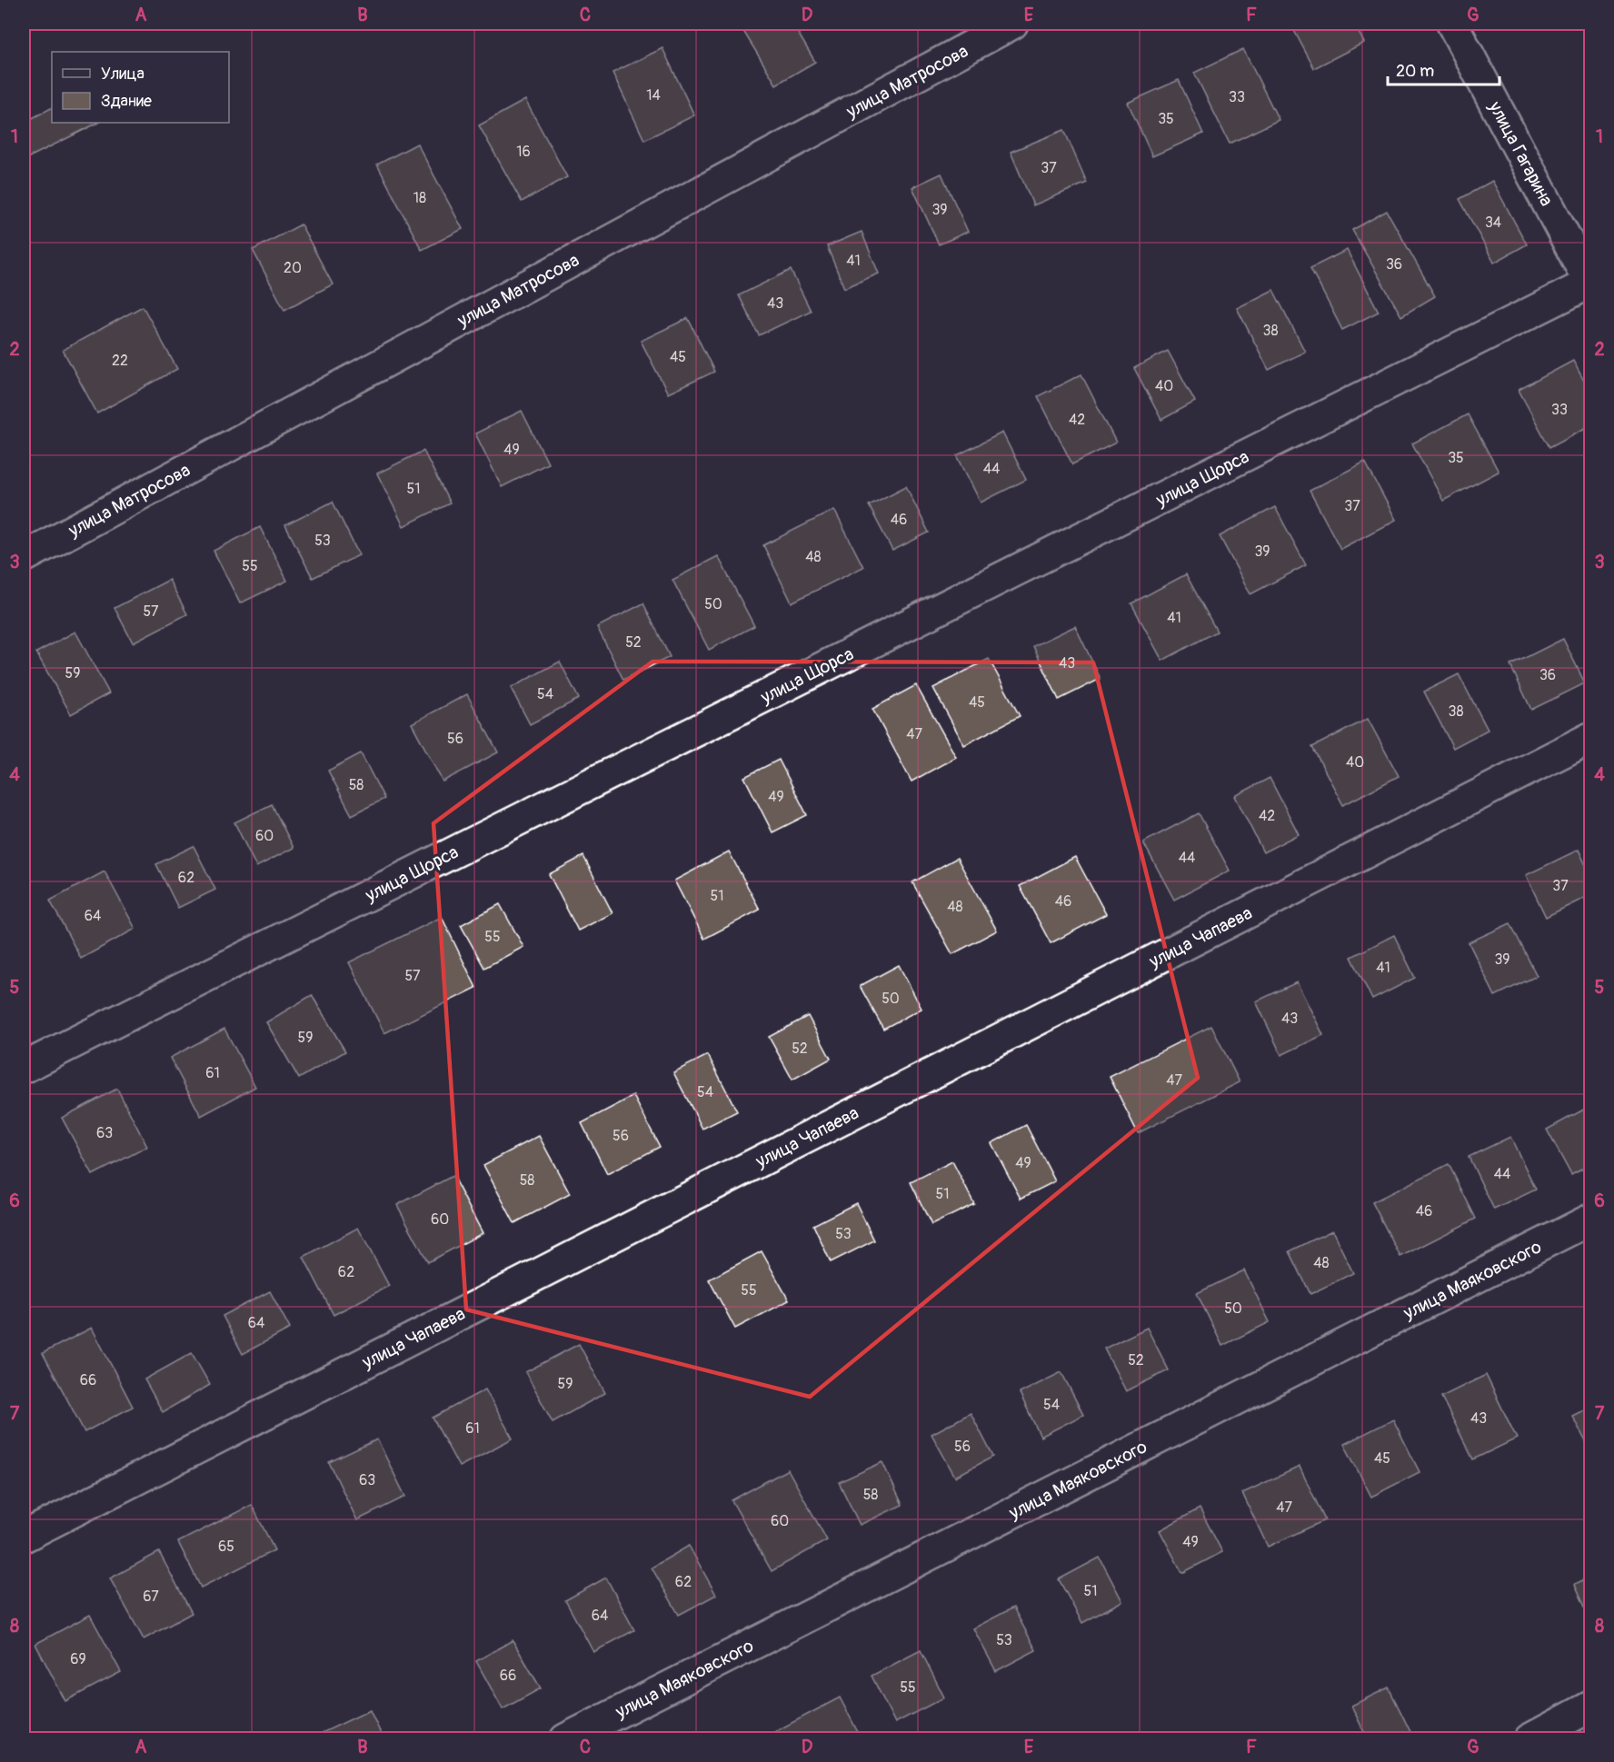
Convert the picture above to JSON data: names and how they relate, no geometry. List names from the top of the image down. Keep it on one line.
{"streets":{"street":["улица Матросова","улица Гагарина","улица Щорса","улица Чапаева","улица Маяковского"]},"crossings":[["улица Гагарина","улица Щорса"]],"house_numbers":["14","33","35","16","37","18","39","34","41","36","20","43","38","45","22","40","33","42","49","35","44","51","37","46","53","39","48","55","50","57","41","52","43","59","36","54","45","38","47","56","40","58","49","42","60","44","62","37","51","46","48","64","55","39","41","57","50","43","59","52","61","47","54","63","56","49","44","58","51","46","60","53","48","62","55","50","64","52","66","59","54","43","61","56","45","63","58","47","60","49","65","62","51","67","64","53","69","66","55"],"legend":["Улица","Здание"],"scale_bar":"20 m","grid":{"columns":["A","B","C","D","E","F","G"],"rows":["1","2","3","4","5","6","7","8"]}}
